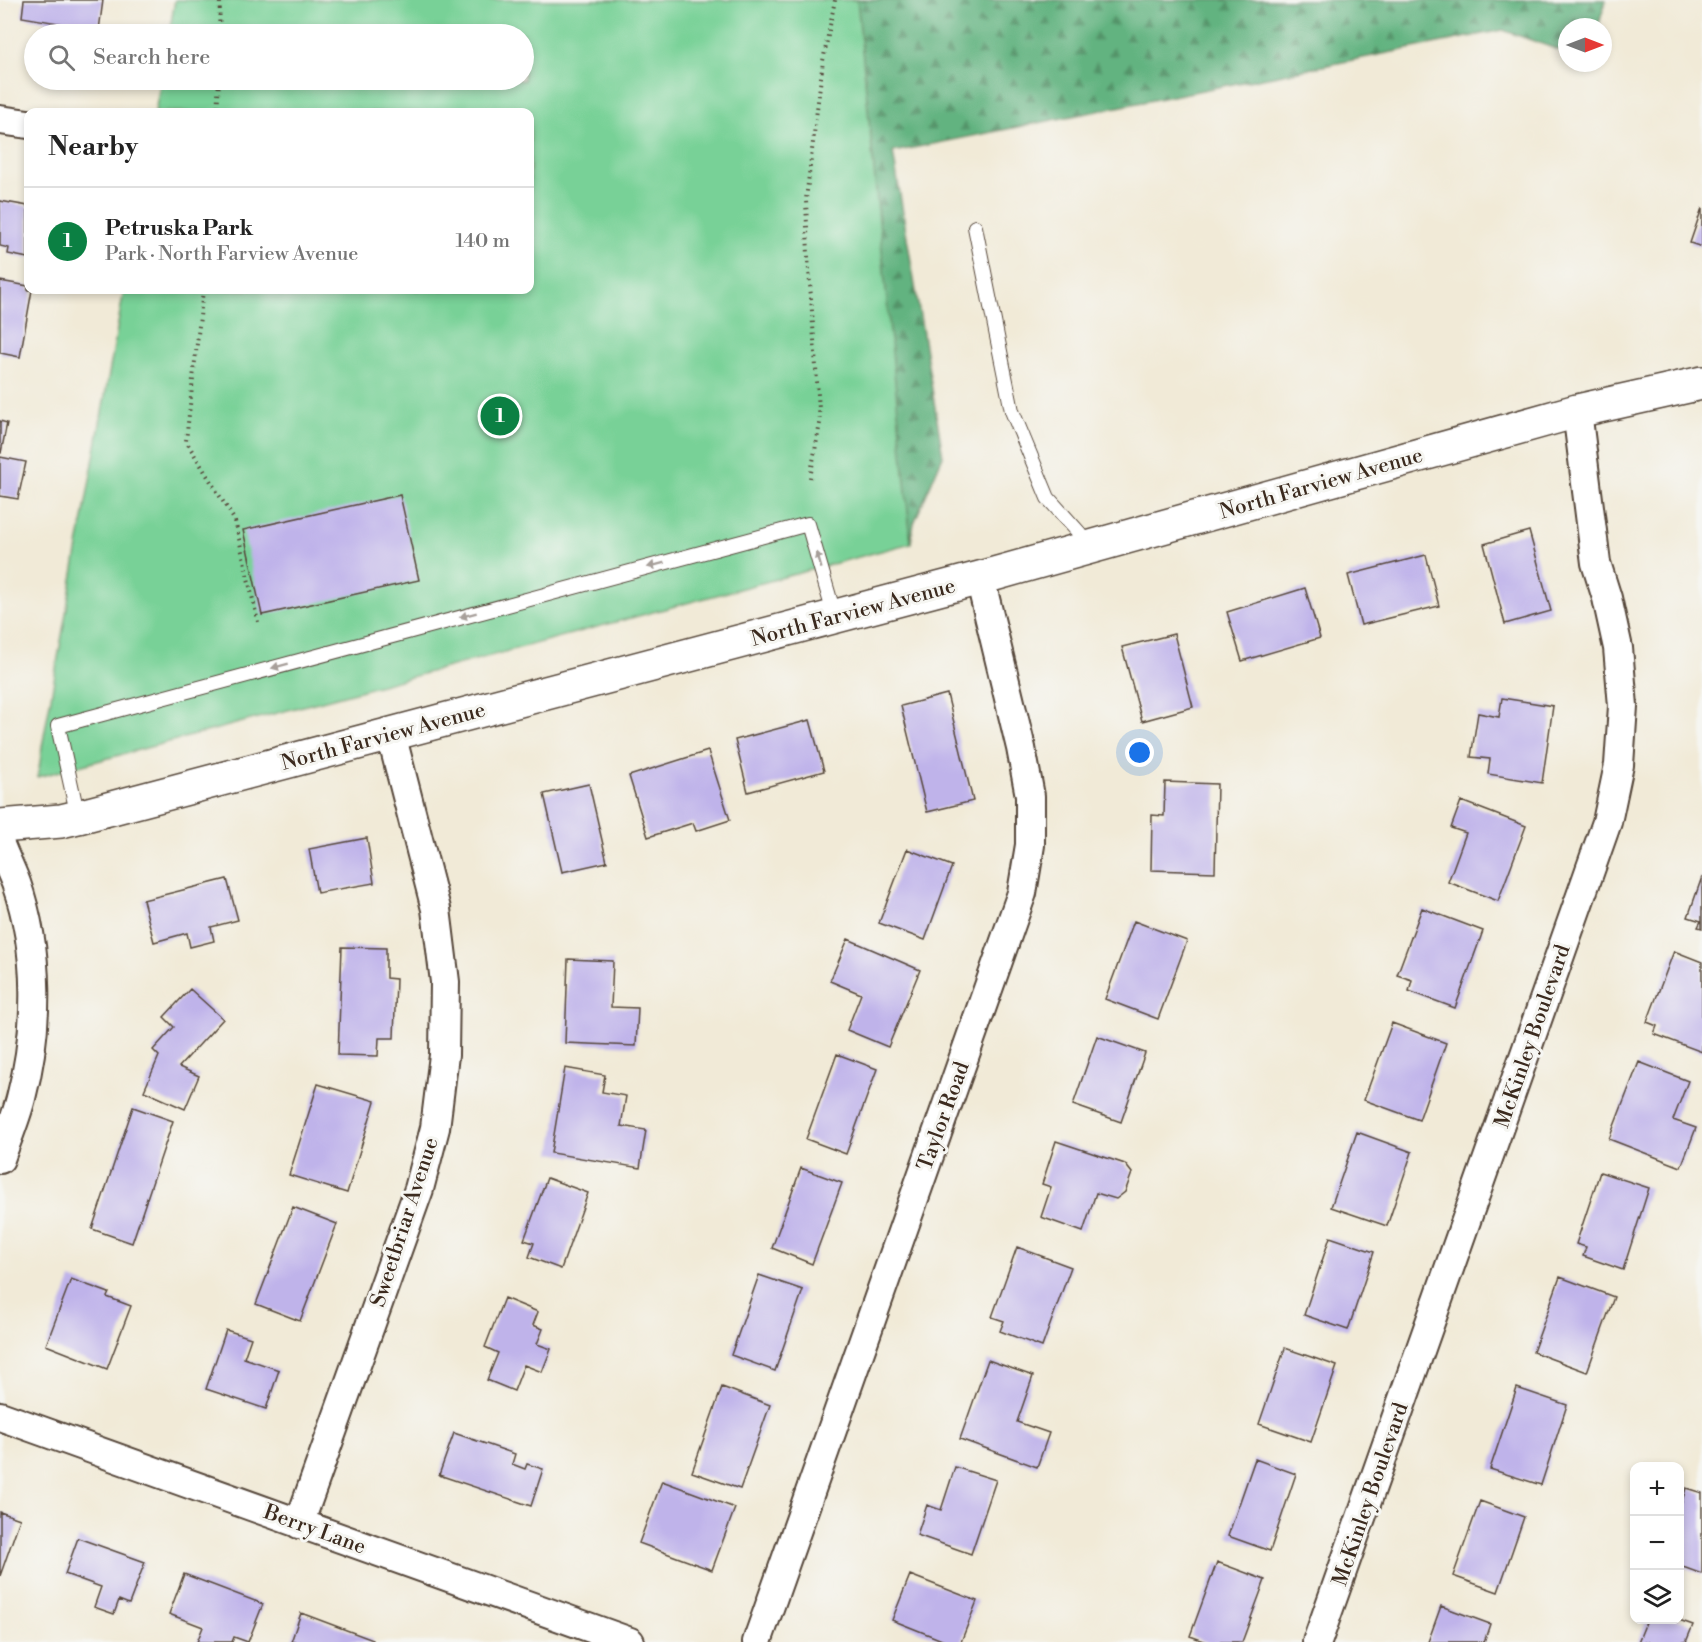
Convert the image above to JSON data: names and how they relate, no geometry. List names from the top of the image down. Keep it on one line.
{"streets":{"street":["North Farview Avenue","McKinley Boulevard","Taylor Road","Sweetbriar Avenue","Berry Lane"]},"crossings":[["North Farview Avenue","McKinley Boulevard"],["North Farview Avenue","Taylor Road"],["North Farview Avenue","Sweetbriar Avenue"],["Sweetbriar Avenue","Berry Lane"]],"north":"right","page":{"search":"Search here","heading":"Nearby","list":[{"mark":"1","name":"Petruska Park","note":"Park · North Farview Avenue","value":"140 m"}],"pins":"1","map_buttons":["+","−"]}}
